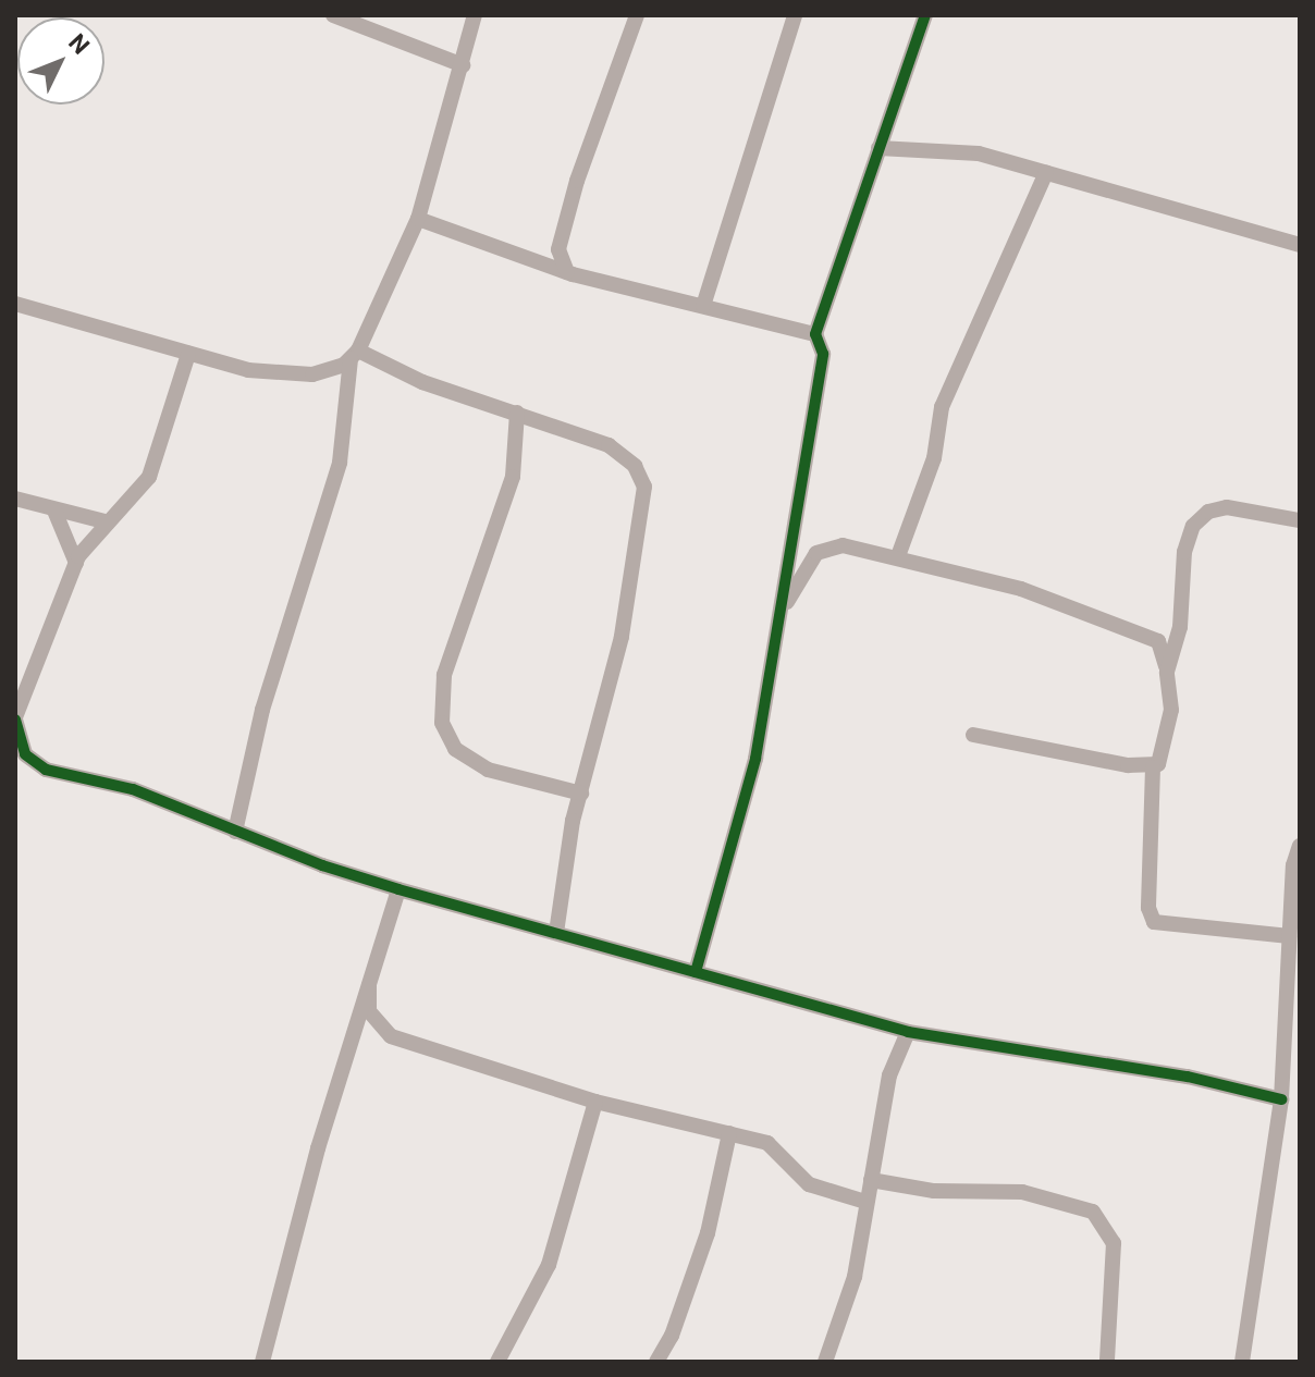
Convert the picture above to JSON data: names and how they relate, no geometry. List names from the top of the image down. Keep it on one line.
{"north":"top right"}
